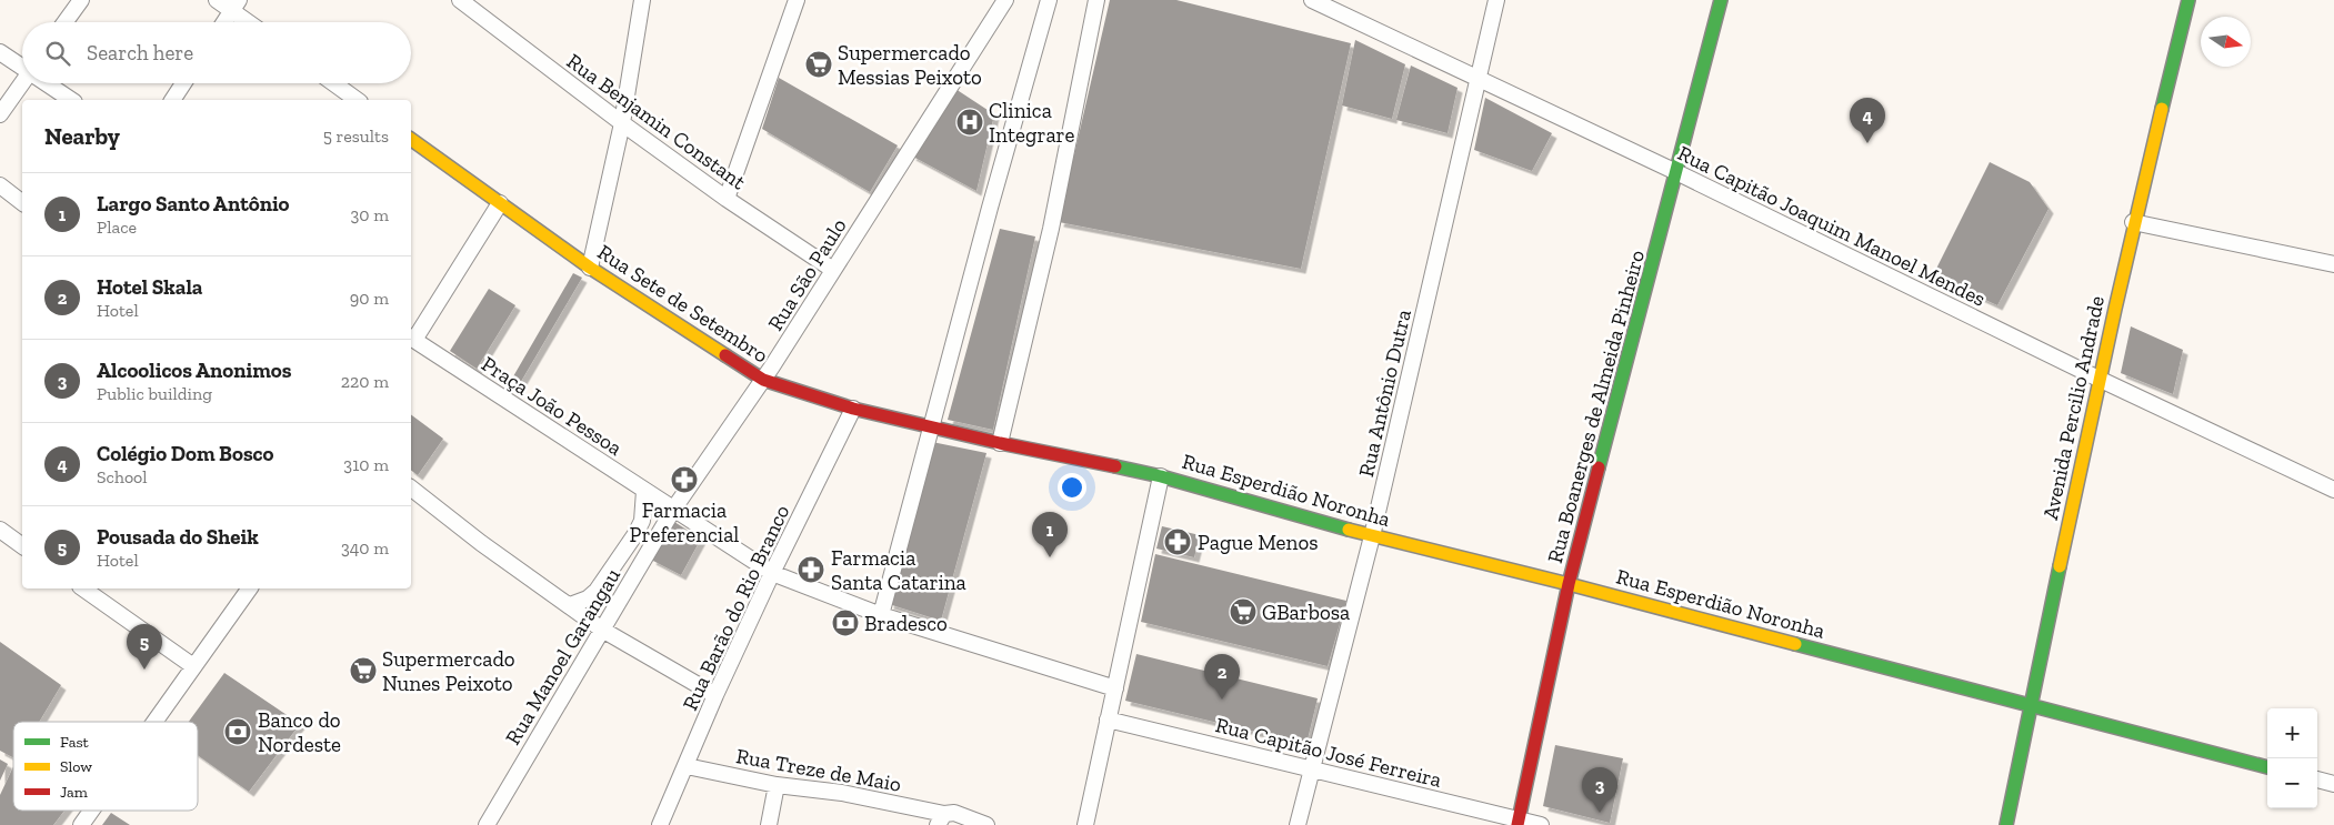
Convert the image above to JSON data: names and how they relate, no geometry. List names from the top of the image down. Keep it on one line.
{"streets":{"street":["Rua Benjamin Constant","Rua Capitão Joaquim Manoel Mendes","Rua São Paulo","Rua Sete de Setembro","Rua Antônio Dutra","Praça João Pessoa","Rua Boanerges de Almeida Pinheiro","Avenida Percilio Andrade","Rua Esperdião Noronha","Rua Barão do Rio Branco","Rua Manoel Garangau","Rua Capitão José Ferreira","Rua Treze de Maio"]},"crossings":[["Rua Benjamin Constant","Rua São Paulo"],["Rua Capitão Joaquim Manoel Mendes","Rua Antônio Dutra"],["Rua Capitão Joaquim Manoel Mendes","Rua Boanerges de Almeida Pinheiro"],["Rua Capitão Joaquim Manoel Mendes","Avenida Percilio Andrade"],["Rua São Paulo","Rua Sete de Setembro"],["Rua São Paulo","Praça João Pessoa"],["Rua São Paulo","Rua Manoel Garangau"],["Rua Sete de Setembro","Rua Esperdião Noronha"],["Rua Sete de Setembro","Rua Barão do Rio Branco"],["Rua Antônio Dutra","Rua Esperdião Noronha"],["Rua Antônio Dutra","Rua Capitão José Ferreira"],["Praça João Pessoa","Rua Barão do Rio Branco"],["Praça João Pessoa","Rua Manoel Garangau"],["Rua Boanerges de Almeida Pinheiro","Rua Esperdião Noronha"],["Rua Boanerges de Almeida Pinheiro","Rua Capitão José Ferreira"],["Avenida Percilio Andrade","Rua Esperdião Noronha"],["Rua Barão do Rio Branco","Rua Treze de Maio"]],"places":{"supermarket":["Supermercado Messias Peixoto","GBarbosa","Supermercado Nunes Peixoto"],"hospital":["Clinica Integrare"],"pharmacy":["Farmacia Preferencial","Pague Menos","Farmacia Santa Catarina"],"bank":["Bradesco","Banco do Nordeste"]},"legend":["Fast","Slow","Jam"],"north":"right","page":{"search":"Search here","pins":["4","1","5","2","3"],"heading":["Nearby","5 results"],"list":[{"mark":"1","name":"Largo Santo Antônio","note":"Place","value":"30 m"},{"mark":"2","name":"Hotel Skala","note":"Hotel","value":"90 m"},{"mark":"3","name":"Alcoolicos Anonimos","note":"Public building","value":"220 m"},{"mark":"4","name":"Colégio Dom Bosco","note":"School","value":"310 m"},{"mark":"5","name":"Pousada do Sheik","note":"Hotel","value":"340 m"}],"map_buttons":["+","−"]}}
